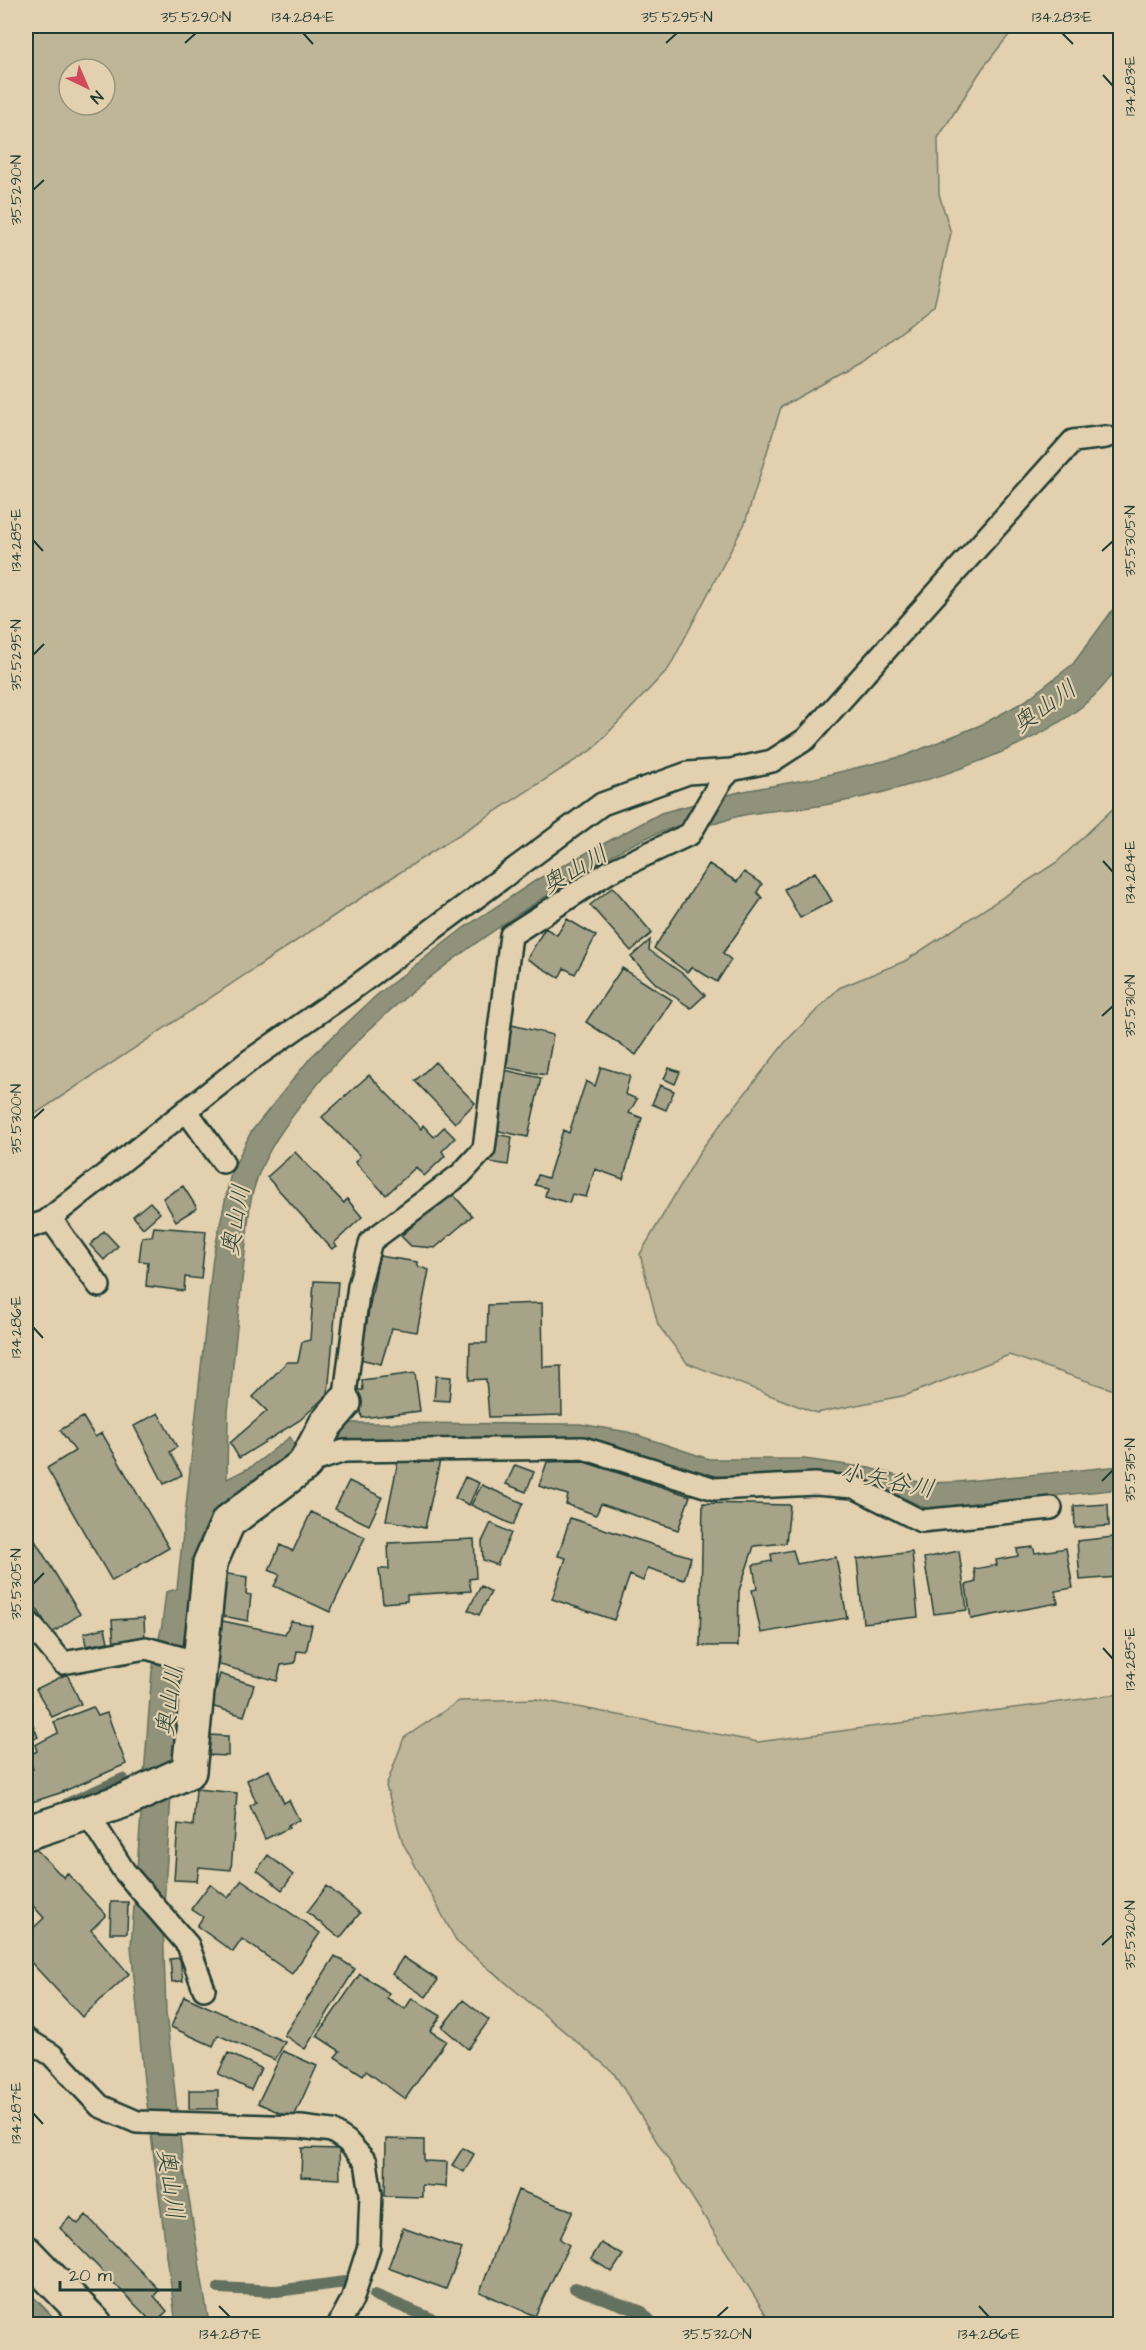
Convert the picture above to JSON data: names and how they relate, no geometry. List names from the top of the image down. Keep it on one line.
{"water":["奥山川","小矢谷川"],"scale_bar":"20 m","north":"bottom right","coordinates":["35.5290°N","134.284°E","35.5295°N","134.283°E","134.285°E","35.5305°N","35.5310°N","35.5300°N","134.286°E","35.5315°N","35.5320°N","134.287°E"]}
